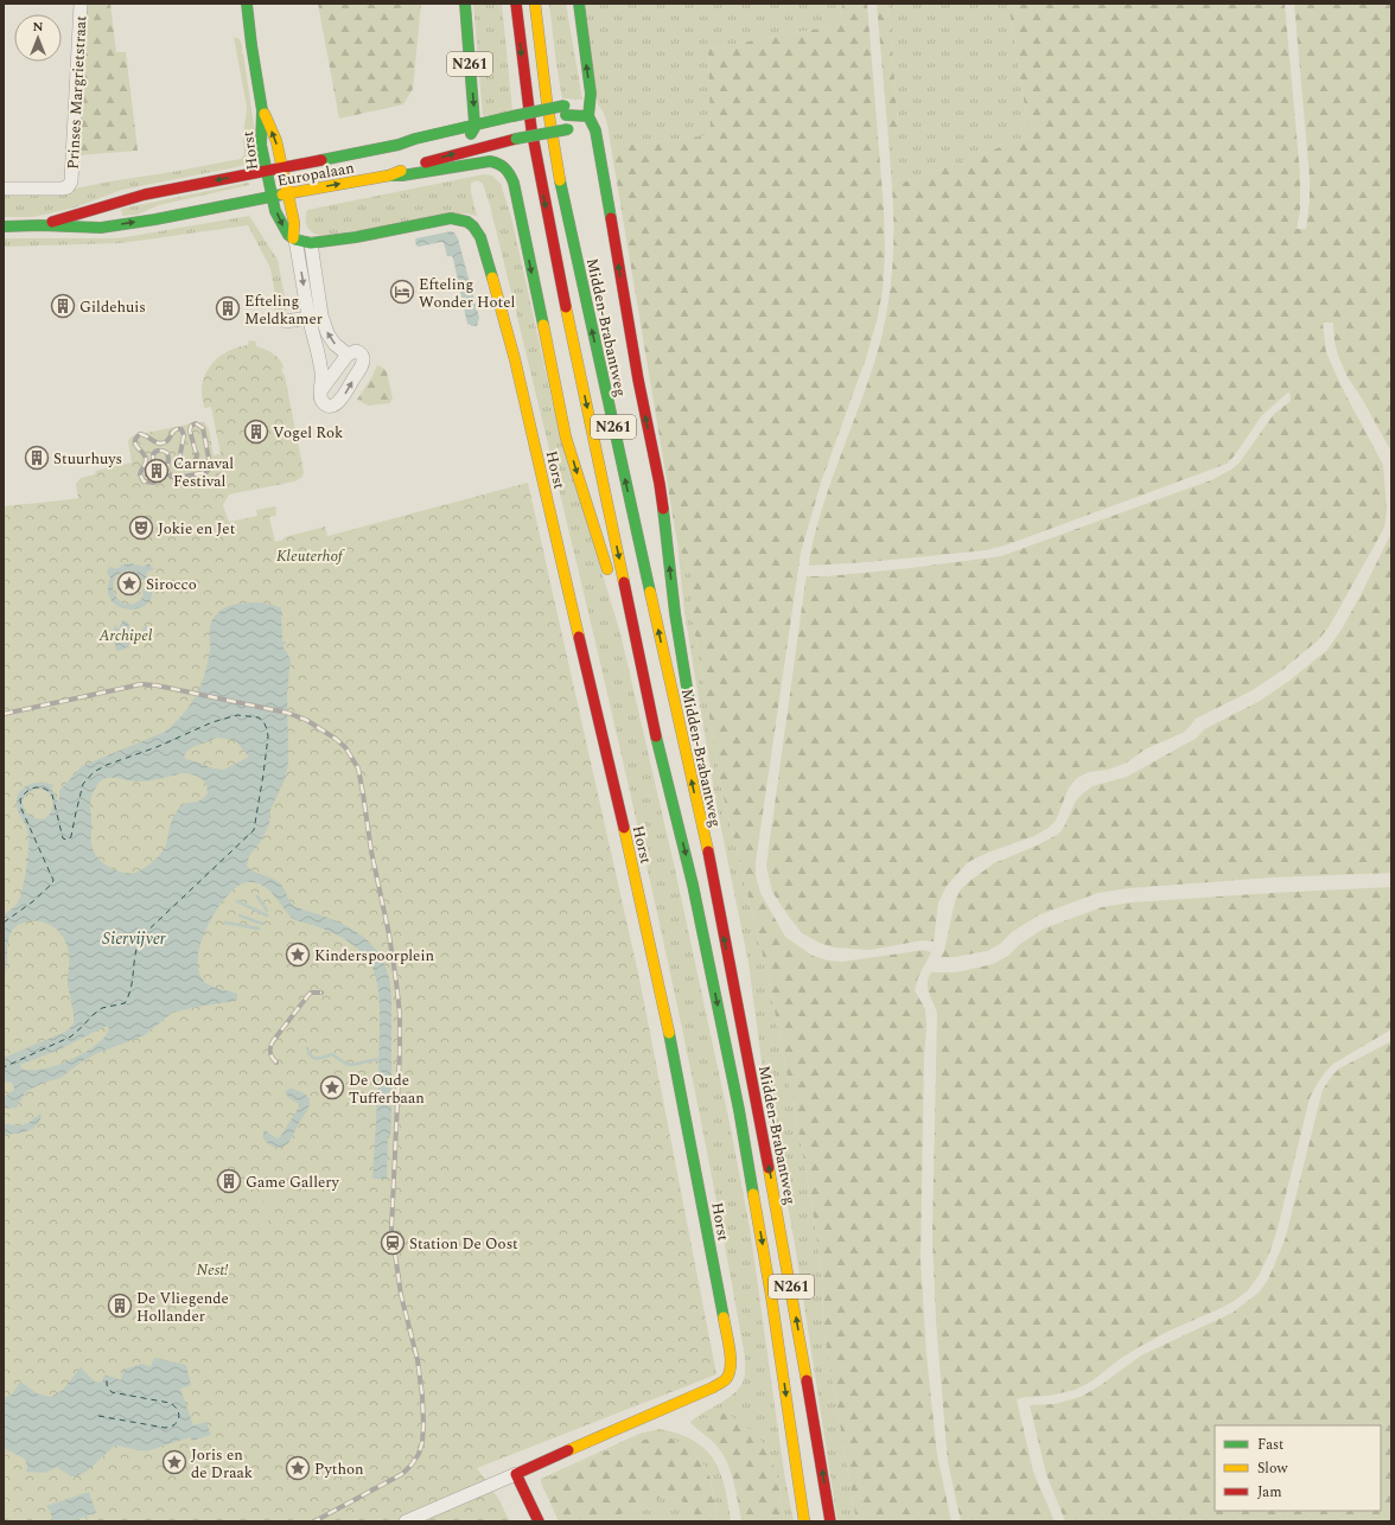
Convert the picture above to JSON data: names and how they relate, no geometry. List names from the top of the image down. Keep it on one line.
{"streets":{"main road":["N261","Horst","Europalaan","Midden-Brabantweg"],"street":["Prinses Margrietstraat"]},"crossings":[["N261","Europalaan"],["N261","Midden-Brabantweg"],["Horst","Europalaan"]],"water":["Siervijver"],"parks":["Kleuterhof","Archipel","Nest!"],"places":{"hotel":["Efteling Wonder Hotel"],"building":["Gildehuis","Efteling Meldkamer","Vogel Rok","Stuurhuys","Carnaval Festival","Game Gallery","De Vliegende Hollander"],"theatre":["Jokie en Jet"],"place":["Sirocco","Kinderspoorplein","De Oude Tufferbaan","Joris en de Draak","Python"],"station":["Station De Oost"]},"legend":["Fast","Slow","Jam"],"north":"top"}
